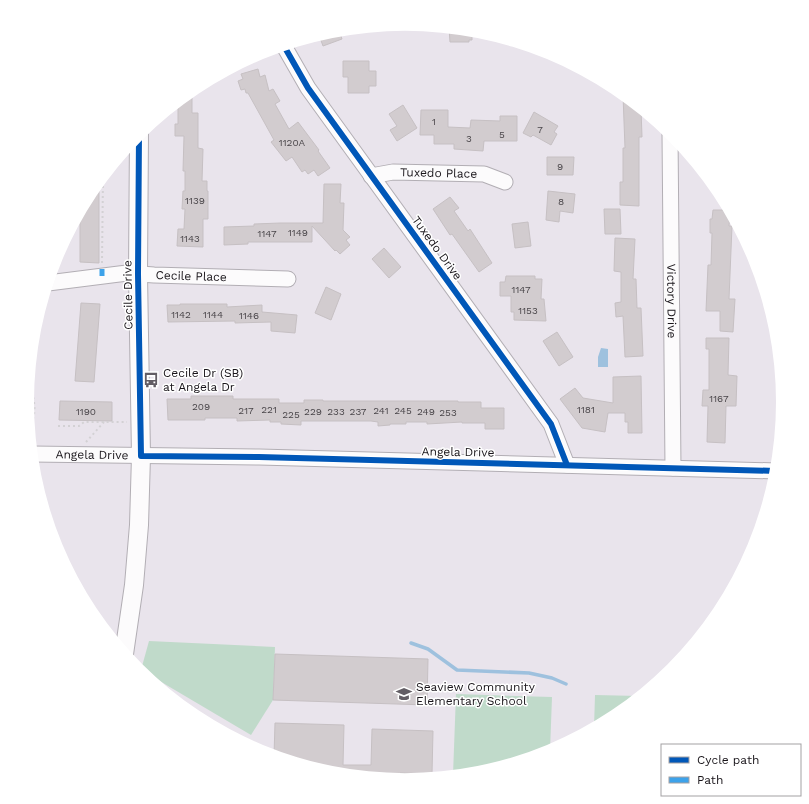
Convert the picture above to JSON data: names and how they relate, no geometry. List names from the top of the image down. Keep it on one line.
{"streets":{"street":["Tuxedo Place","Tuxedo Drive","Cecile Place","Cecile Drive","Victory Drive","Angela Drive"]},"crossings":[["Tuxedo Place","Tuxedo Drive"],["Tuxedo Drive","Angela Drive"],["Cecile Place","Cecile Drive"],["Cecile Drive","Angela Drive"],["Victory Drive","Angela Drive"]],"places":{"bus stop":["Cecile Dr (SB) at Angela Dr"],"school or university":["Seaview Community Elementary School"]},"house_numbers":["1","7","5","3","1120A","9","1139","8","1149","1147","1143","1147","1153","1142","1144","1146","1167","209","221","1181","217","241","245","1190","229","233","237","249","253","225"],"legend":["Cycle path","Path"]}
